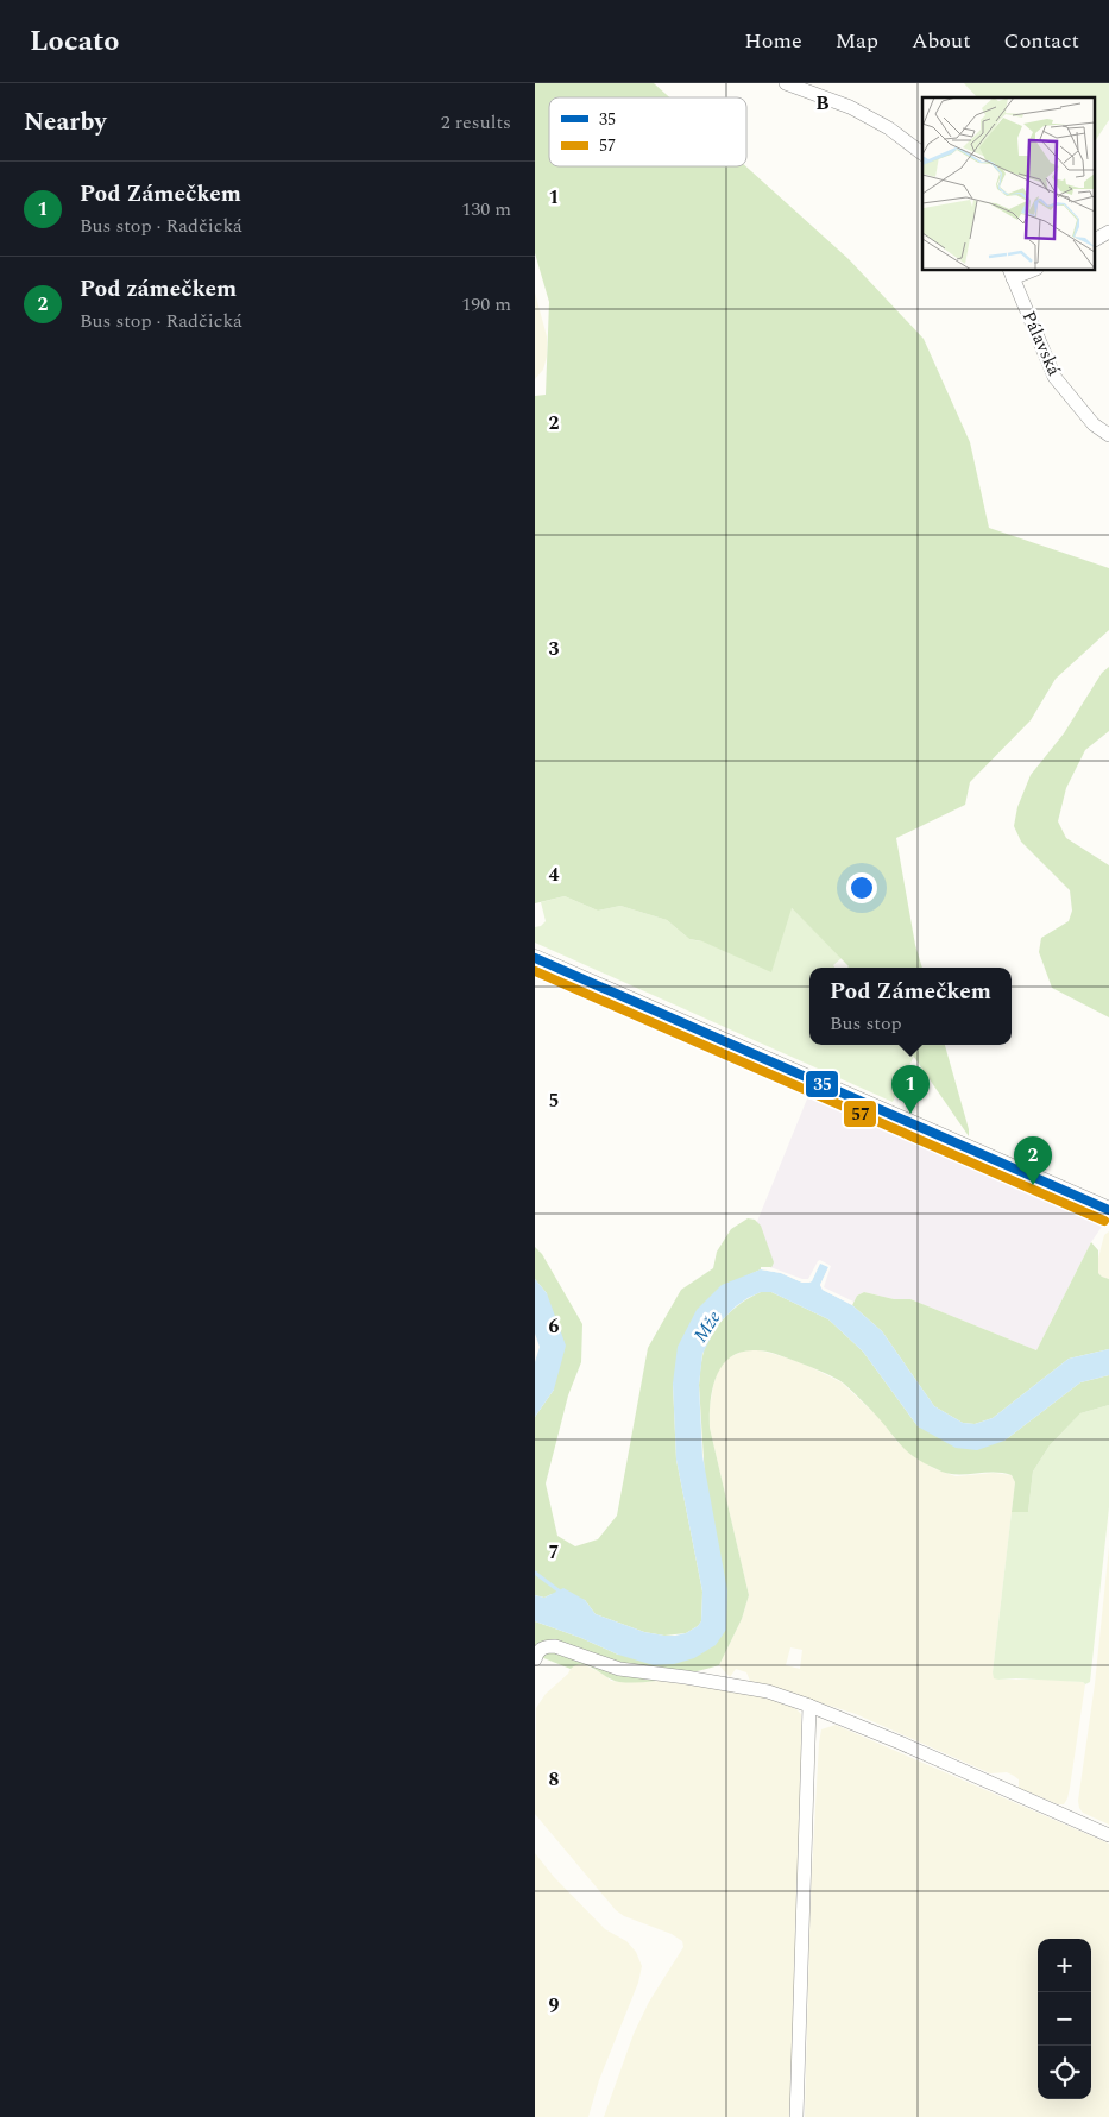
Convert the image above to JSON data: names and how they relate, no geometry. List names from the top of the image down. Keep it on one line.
{"streets":{"street":["Pálavská"]},"water":["Mže"],"lines":["transit line 35","transit line 57"],"legend":["35","57"],"page":{"header":"Locato","nav":["Home","Map","About","Contact"],"heading":["Nearby","2 results"],"list":[{"mark":"1","name":"Pod Zámečkem","note":"Bus stop · Radčická","value":"130 m"},{"mark":"2","name":"Pod zámečkem","note":"Bus stop · Radčická","value":"190 m"}],"popup":["Pod Zámečkem","Bus stop"],"pins":["1","2"],"map_buttons":["+","−"]},"grid":{"columns":["B"],"rows":["1","2","3","4","5","6","7","8","9"]}}
